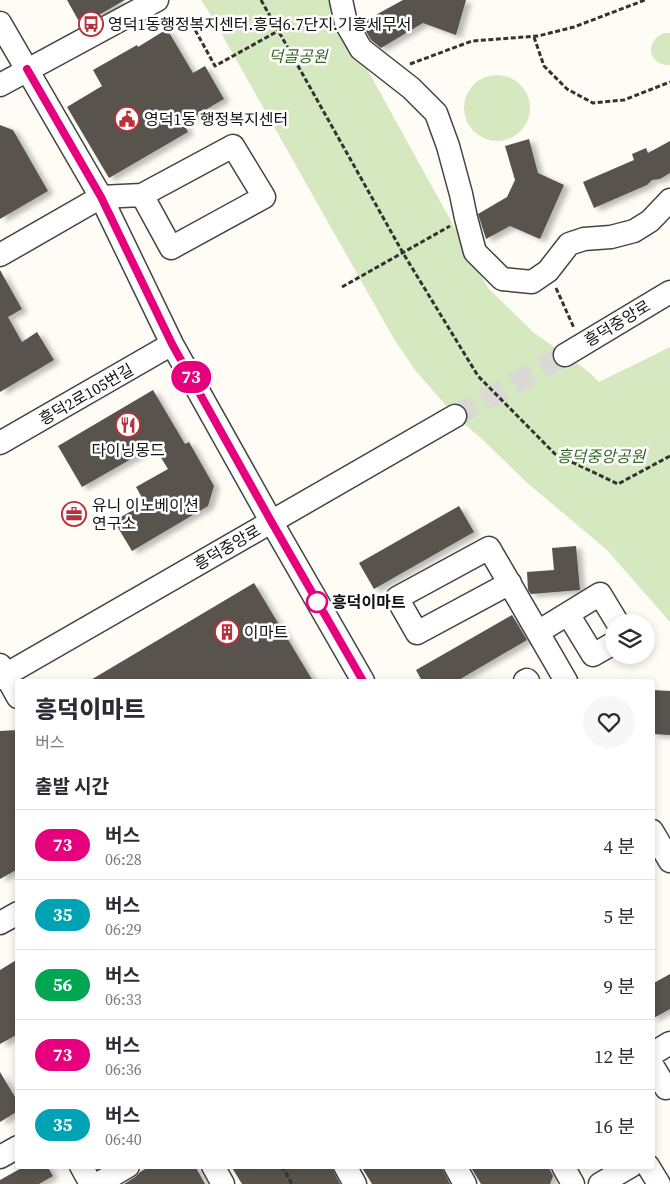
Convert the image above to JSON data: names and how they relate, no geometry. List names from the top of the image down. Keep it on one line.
{"streets":{"street":["흥덕중앙로","흥덕2로105번길"]},"parks":["덕골공원","흥덕중앙공원"],"places":{"bus stop":["영덕1동행정복지센터.흥덕6.7단지.기흥세무서"],"public building":["영덕1동 행정복지센터"],"restaurant":["다이닝몽드"],"office":["유니 이노베이션 연구소"],"other":["흥덕이마트"],"building":["이마트"]},"lines":["bus line 73"],"page":{"on_map":"73","heading":[["흥덕이마트","버스"],"출발 시간"],"list":[{"mark":"73","name":"버스","note":"06:28","value":"4 분"},{"mark":"35","name":"버스","note":"06:29","value":"5 분"},{"mark":"56","name":"버스","note":"06:33","value":"9 분"},{"mark":"73","name":"버스","note":"06:36","value":"12 분"},{"mark":"35","name":"버스","note":"06:40","value":"16 분"}]}}
